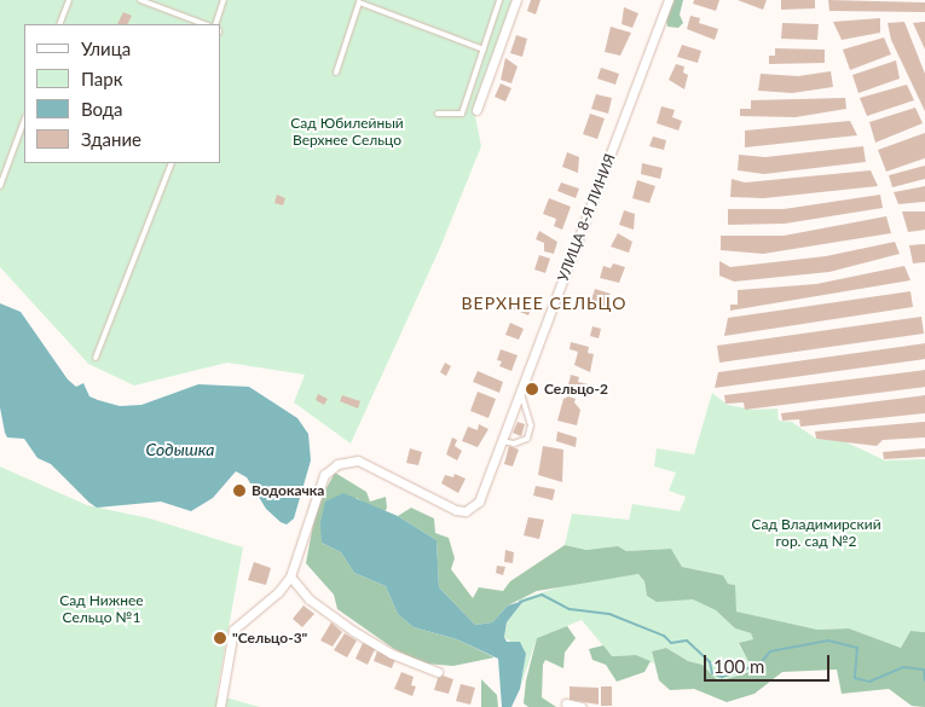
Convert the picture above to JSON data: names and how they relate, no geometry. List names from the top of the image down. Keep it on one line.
{"streets":{"street":["УЛИЦА 8-Я ЛИНИЯ"]},"districts":["ВЕРХНЕЕ СЕЛЬЦО"],"water":["Содышка"],"parks":["Сад Юбилейный Верхнее Сельцо","Сад Владимирский гор. сад №2","Сад Нижнее Сельцо №1"],"places":["Сельцо-2","Водокачка","\"Сельцо-3\""],"legend":["Улица","Парк","Вода","Здание"],"scale_bar":"100 m"}
